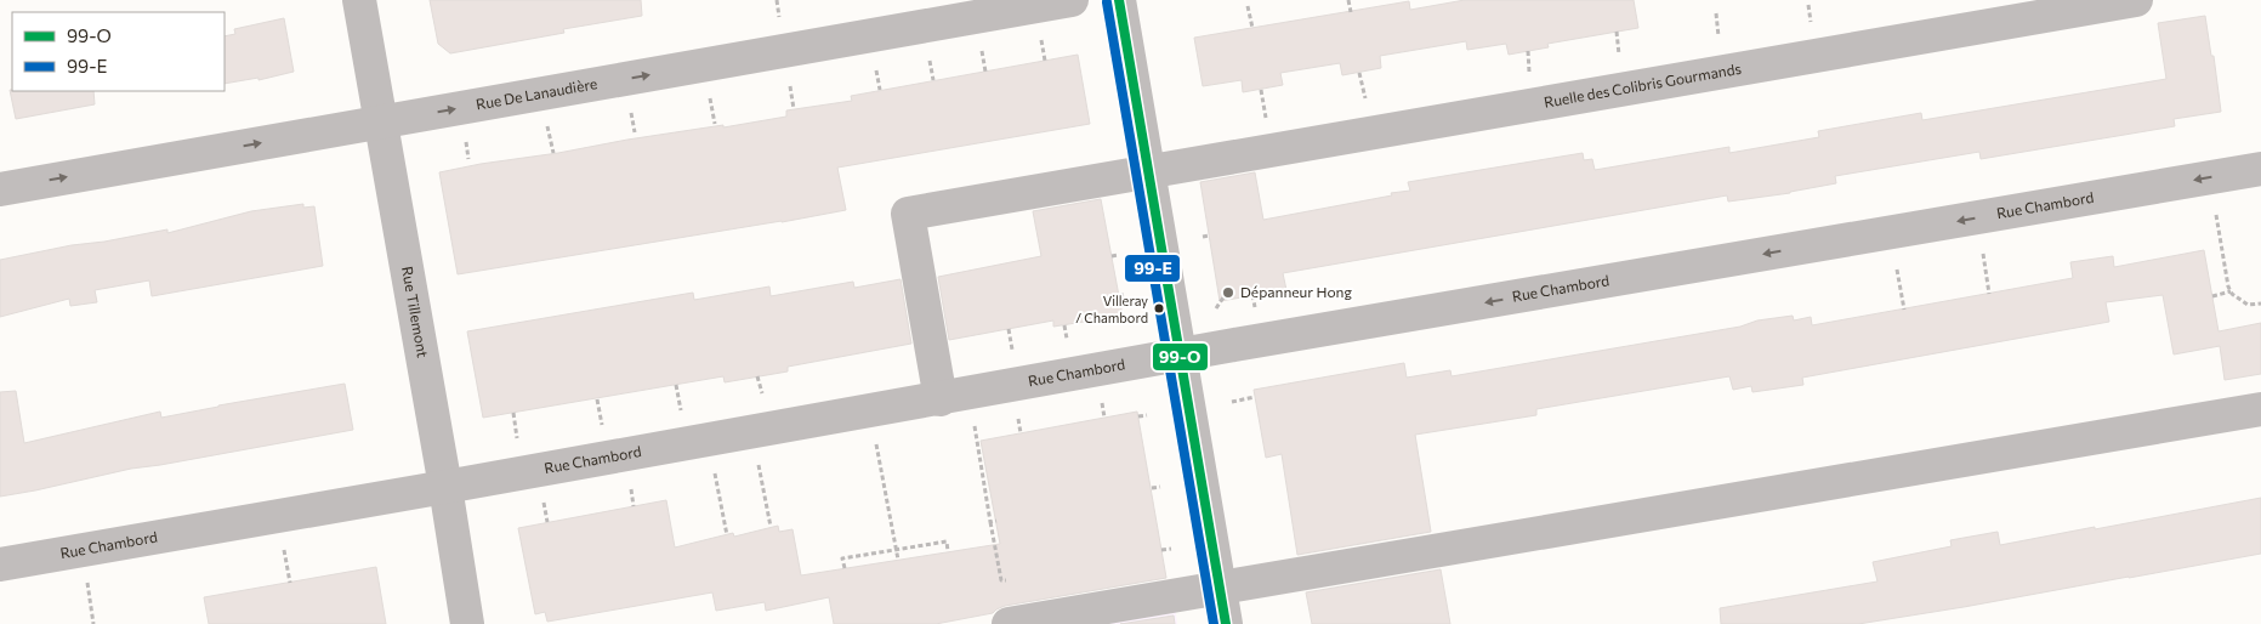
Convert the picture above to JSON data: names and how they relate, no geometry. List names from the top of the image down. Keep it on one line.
{"streets":{"street":["Ruelle des Colibris Gourmands","Rue De Lanaudière","Rue Chambord","Rue Tillemont"]},"crossings":[["Ruelle des Colibris Gourmands","Rue Chambord"],["Rue De Lanaudière","Rue Tillemont"],["Rue Chambord","Rue Tillemont"]],"one_way":["Rue De Lanaudière"],"places":["Dépanneur Hong","Villeray / Chambord"],"lines":["transit line 99-O","transit line 99-E"],"legend":["99-O","99-E"]}
